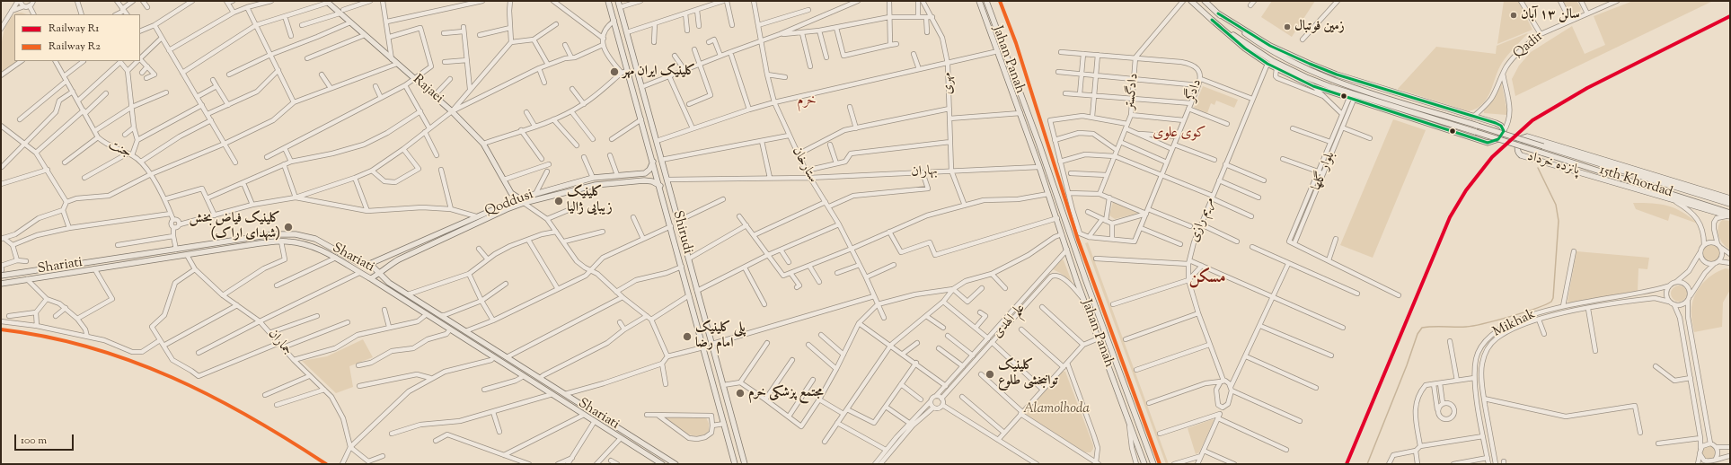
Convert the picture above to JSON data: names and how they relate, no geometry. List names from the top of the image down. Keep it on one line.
{"streets":{"main road":["Jahan Panah","Rajaei","پانزده خرداد","15th Khordad","Qoddusi","Shirudi","Shariati"],"street":["Qadir","مهری","دادگر","دادگستر","جنت","ستارخان","بلوار گلها","بهاران","مریم رازی","علم الهدی","Mikhak","جماران"]},"crossings":[["Jahan Panah","بهاران"],["Jahan Panah","علم الهدی"],["مهری","بهاران"],["دادگر","دادگستر"],["پانزده خرداد","15th Khordad"],["ستارخان","بهاران"],["بهاران","Shirudi"],["Qoddusi","Shirudi"],["Qoddusi","Shariati"],["Shariati","جماران"]],"districts":["خرم","کوی علوی","مسکن"],"parks":["Alamolhoda"],"places":["سالن ۱۳ آبان","زمین فوتبال","کلینیک ایران مهر","کلینیک زیبایی ژالیا","کلینیک فیاض بخش (شهدای اراک)","پلی کلینیک امام رضا","کلینیک توانبخشی طلوع","مجتمع پزشکی خرم"],"lines":["rail line R2","rail line R1"],"legend":["Railway R1","Railway R2"],"scale_bar":"100 m"}
